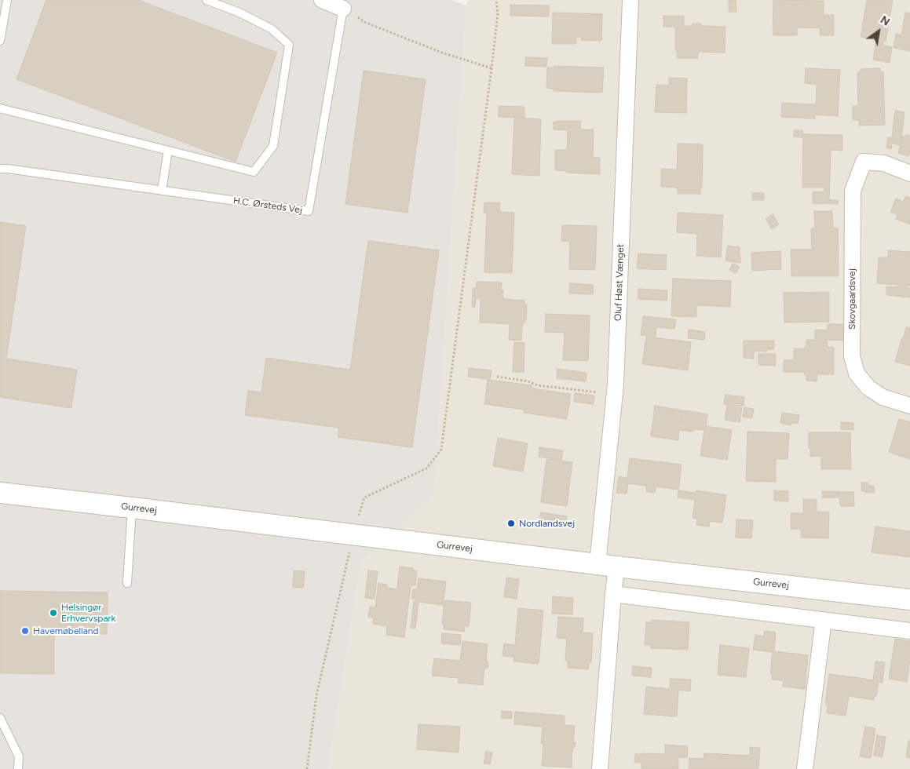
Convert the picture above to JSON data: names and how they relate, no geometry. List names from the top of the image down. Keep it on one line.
{"streets":{"street":["Oluf Høst Vænget","Skovgaardsvej","Gurrevej"],"lane":["H.C. Ørsteds Vej"]},"crossings":[["Oluf Høst Vænget","Gurrevej"]],"places":["Nordlandsvej","Helsingør Erhvervspark","Havemøbelland"],"north":"top right"}
